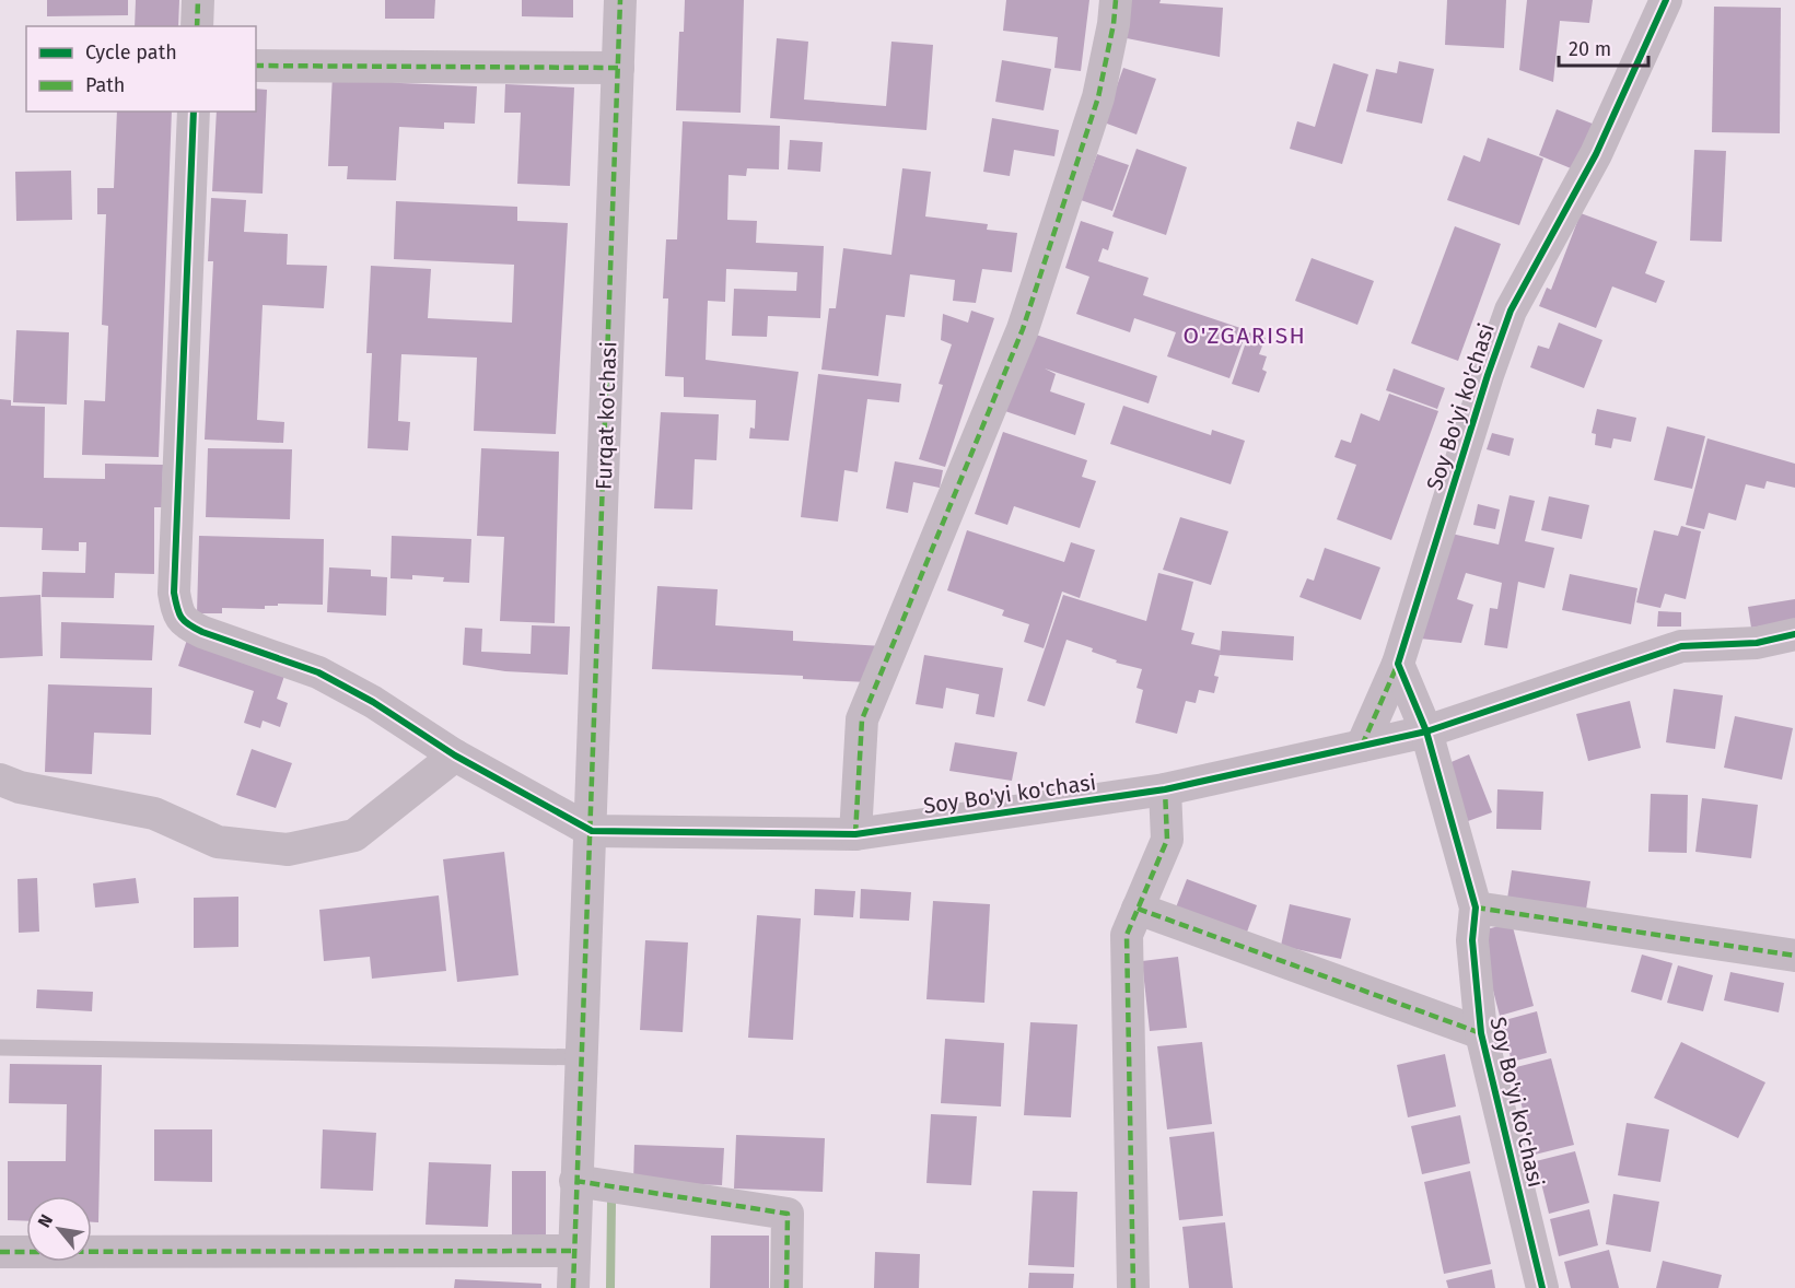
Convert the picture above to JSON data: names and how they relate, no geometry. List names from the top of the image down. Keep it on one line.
{"streets":{"street":["Soy Bo'yi ko'chasi","Furqat ko'chasi"]},"crossings":[["Soy Bo'yi ko'chasi","Furqat ko'chasi"]],"districts":["O'ZGARISH"],"legend":["Cycle path","Path"],"scale_bar":"20 m","north":"top left"}
